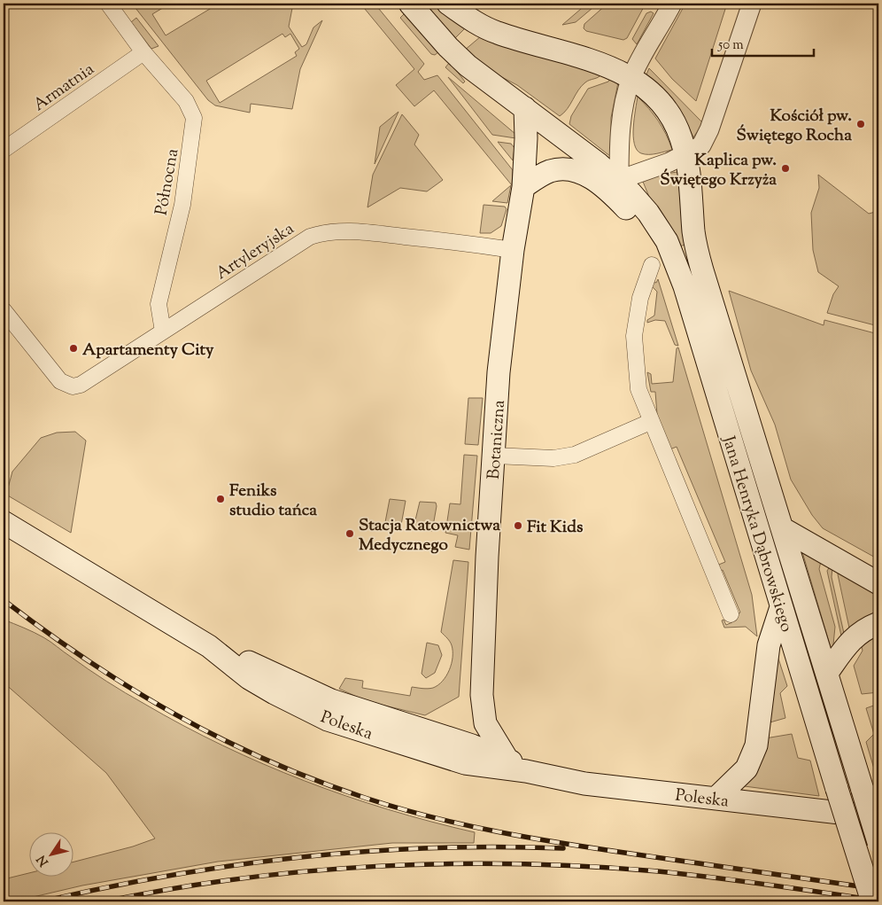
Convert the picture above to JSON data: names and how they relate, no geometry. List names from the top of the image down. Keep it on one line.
{"streets":{"main road":["Botaniczna","Jana Henryka Dąbrowskiego","Poleska"],"street":["Armatnia","Północna","Artyleryjska"]},"crossings":[["Armatnia","Północna"],["Północna","Artyleryjska"],["Artyleryjska","Botaniczna"],["Botaniczna","Jana Henryka Dąbrowskiego"],["Botaniczna","Poleska"]],"places":["Kościół pw. Świętego Rocha","Kaplica pw. Świętego Krzyża","Apartamenty City","Feniks studio tańca","Fit Kids","Stacja Ratownictwa Medycznego"],"scale_bar":"50 m","north":"bottom left"}
